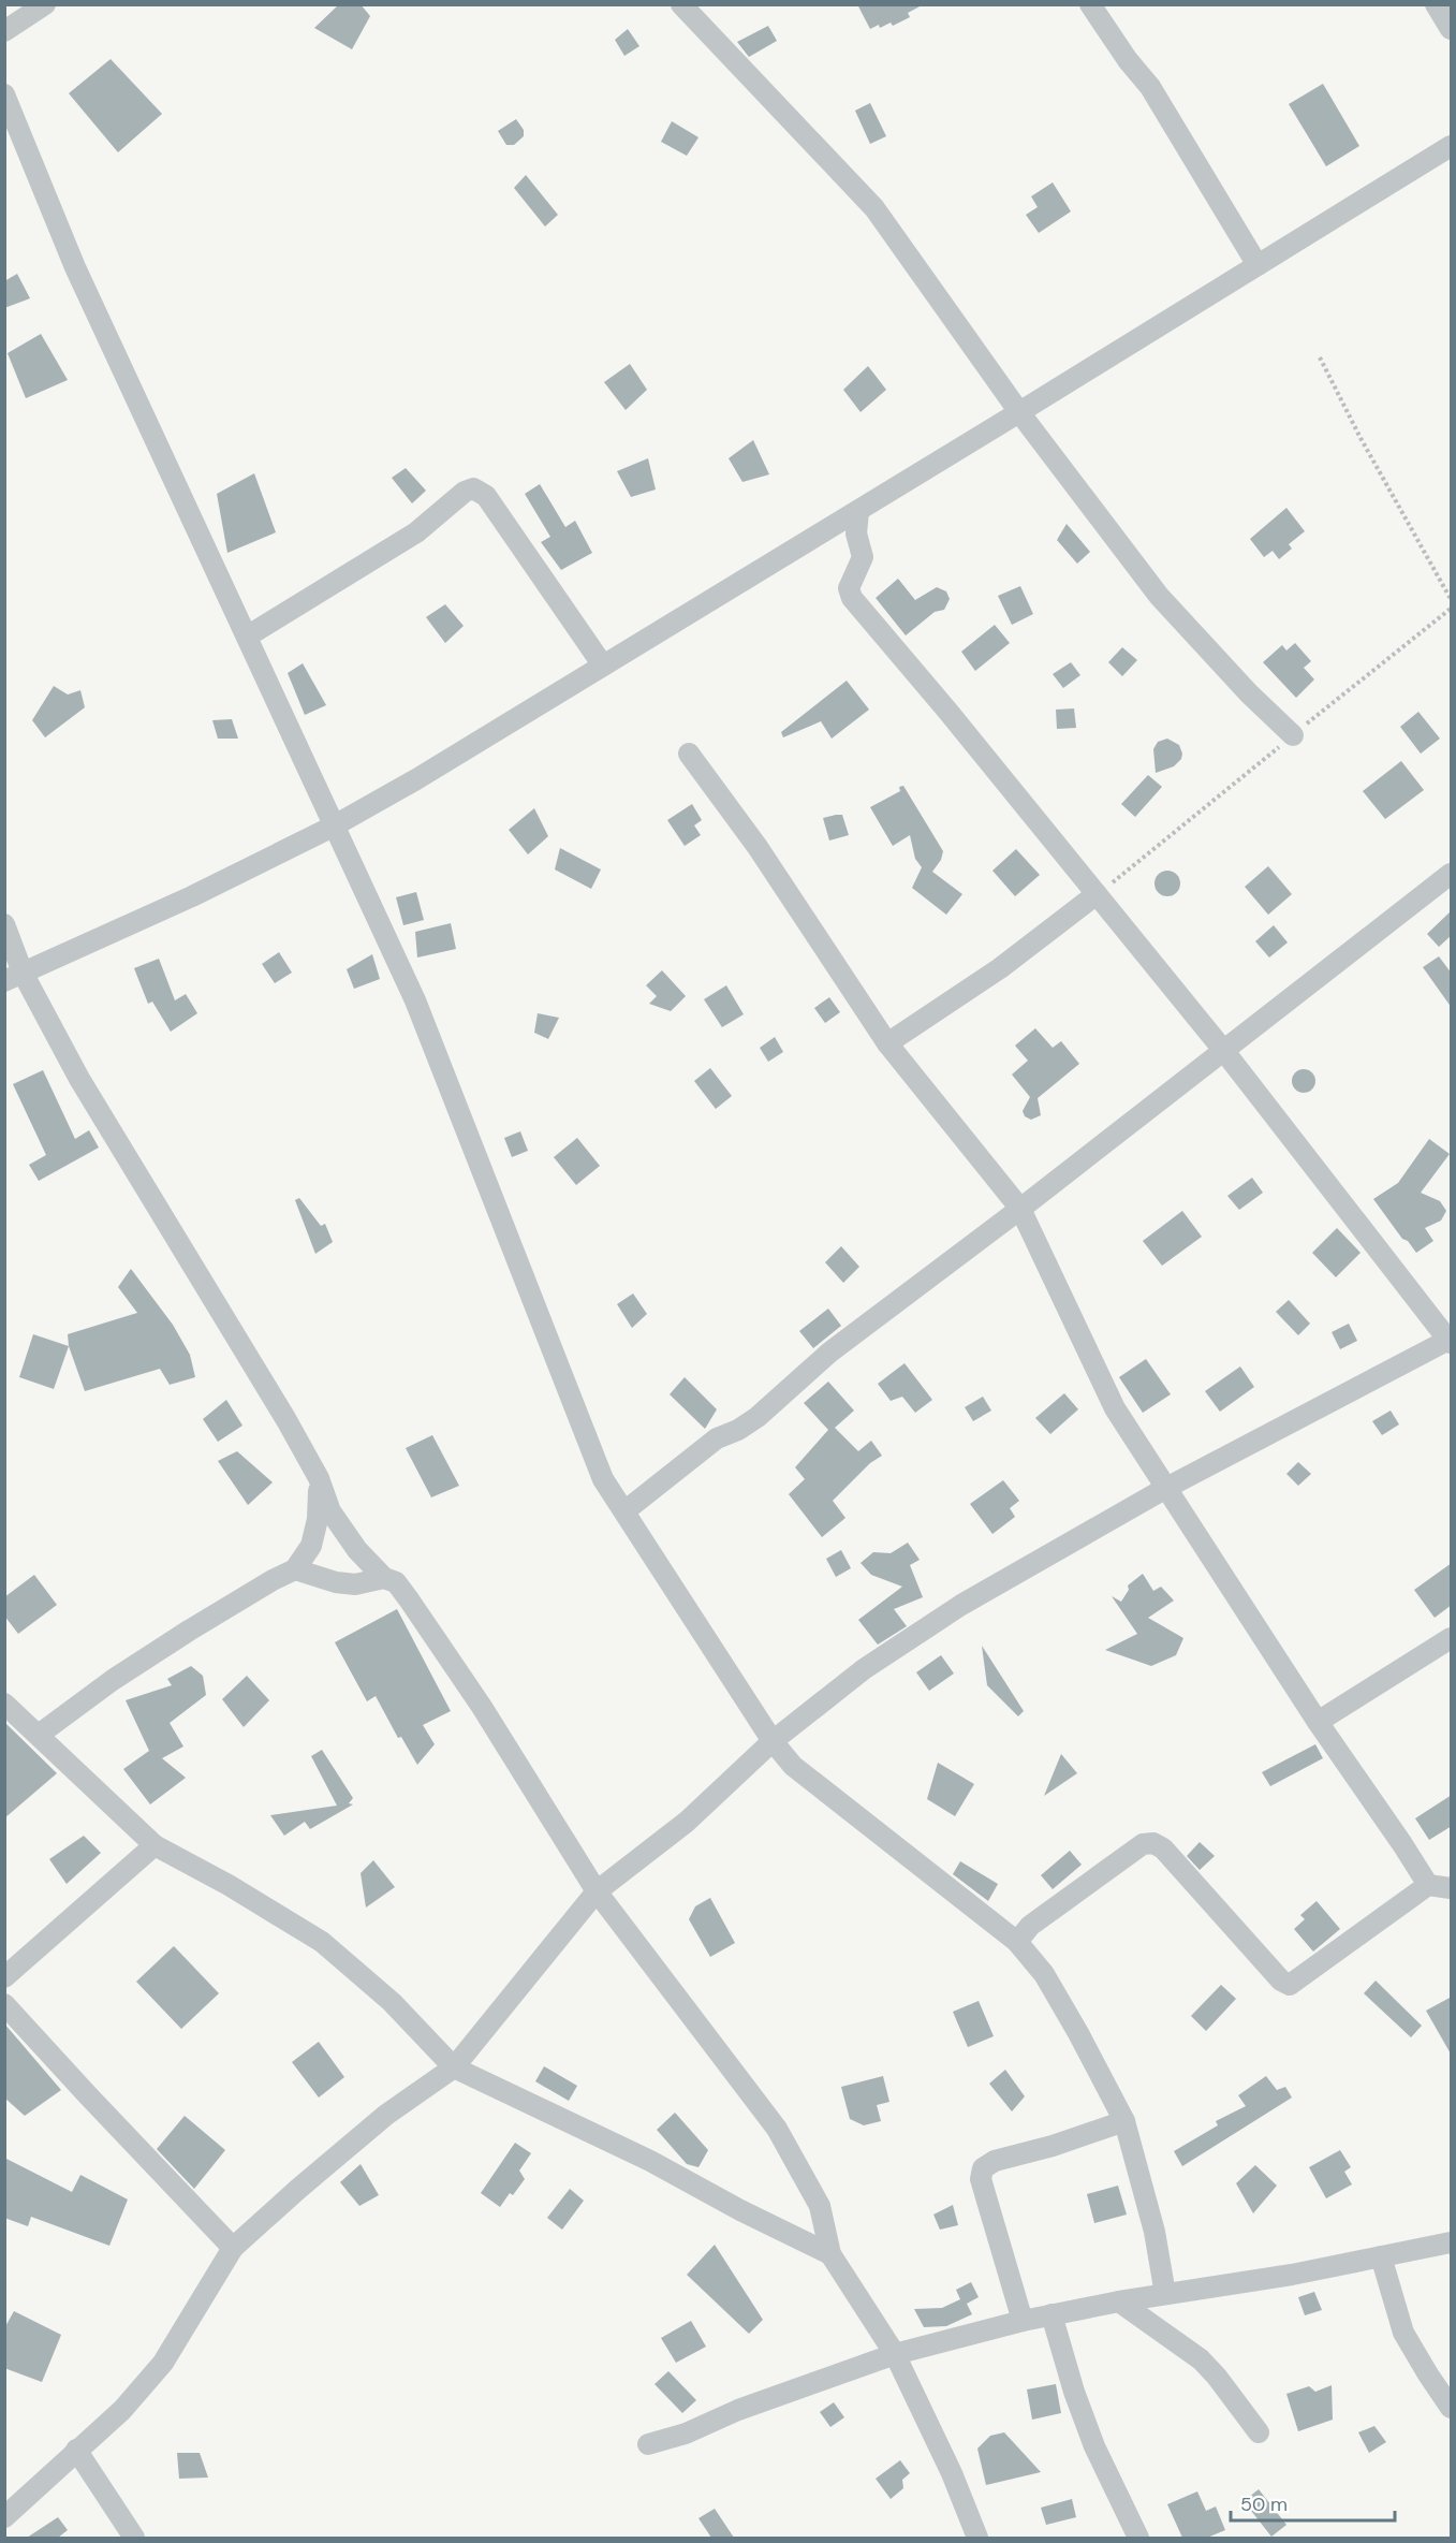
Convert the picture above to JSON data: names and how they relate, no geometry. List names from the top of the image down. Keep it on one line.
{"scale_bar":"50 m"}
